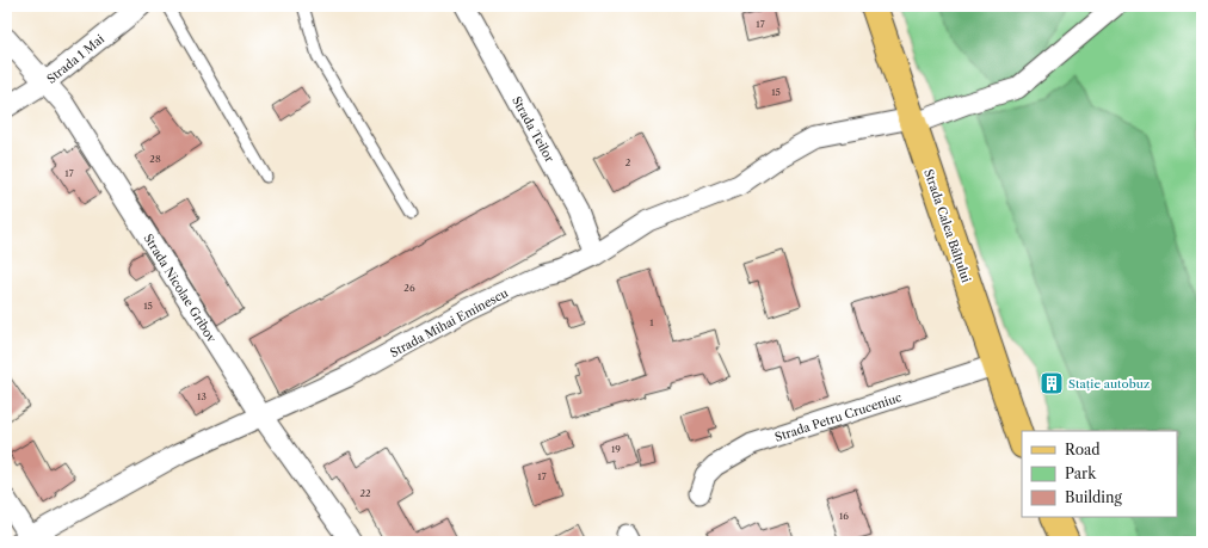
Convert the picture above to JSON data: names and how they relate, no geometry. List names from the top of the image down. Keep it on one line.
{"streets":{"main road":["Strada Calea Bălțului"],"street":["Strada 1 Mai","Strada Teilor","Strada Nicolae Gribov","Strada Mihai Eminescu","Strada Petru Cruceniuc"]},"crossings":[["Strada 1 Mai","Strada Nicolae Gribov"],["Strada Teilor","Strada Mihai Eminescu"],["Strada Calea Bălțului","Strada Mihai Eminescu"],["Strada Calea Bălțului","Strada Petru Cruceniuc"],["Strada Nicolae Gribov","Strada Mihai Eminescu"]],"places":{"building":["Stație autobuz"]},"house_numbers":["17","15","28","2","17","26","15","1","13","19","17","22","16"],"legend":["Road","Park","Building"]}
